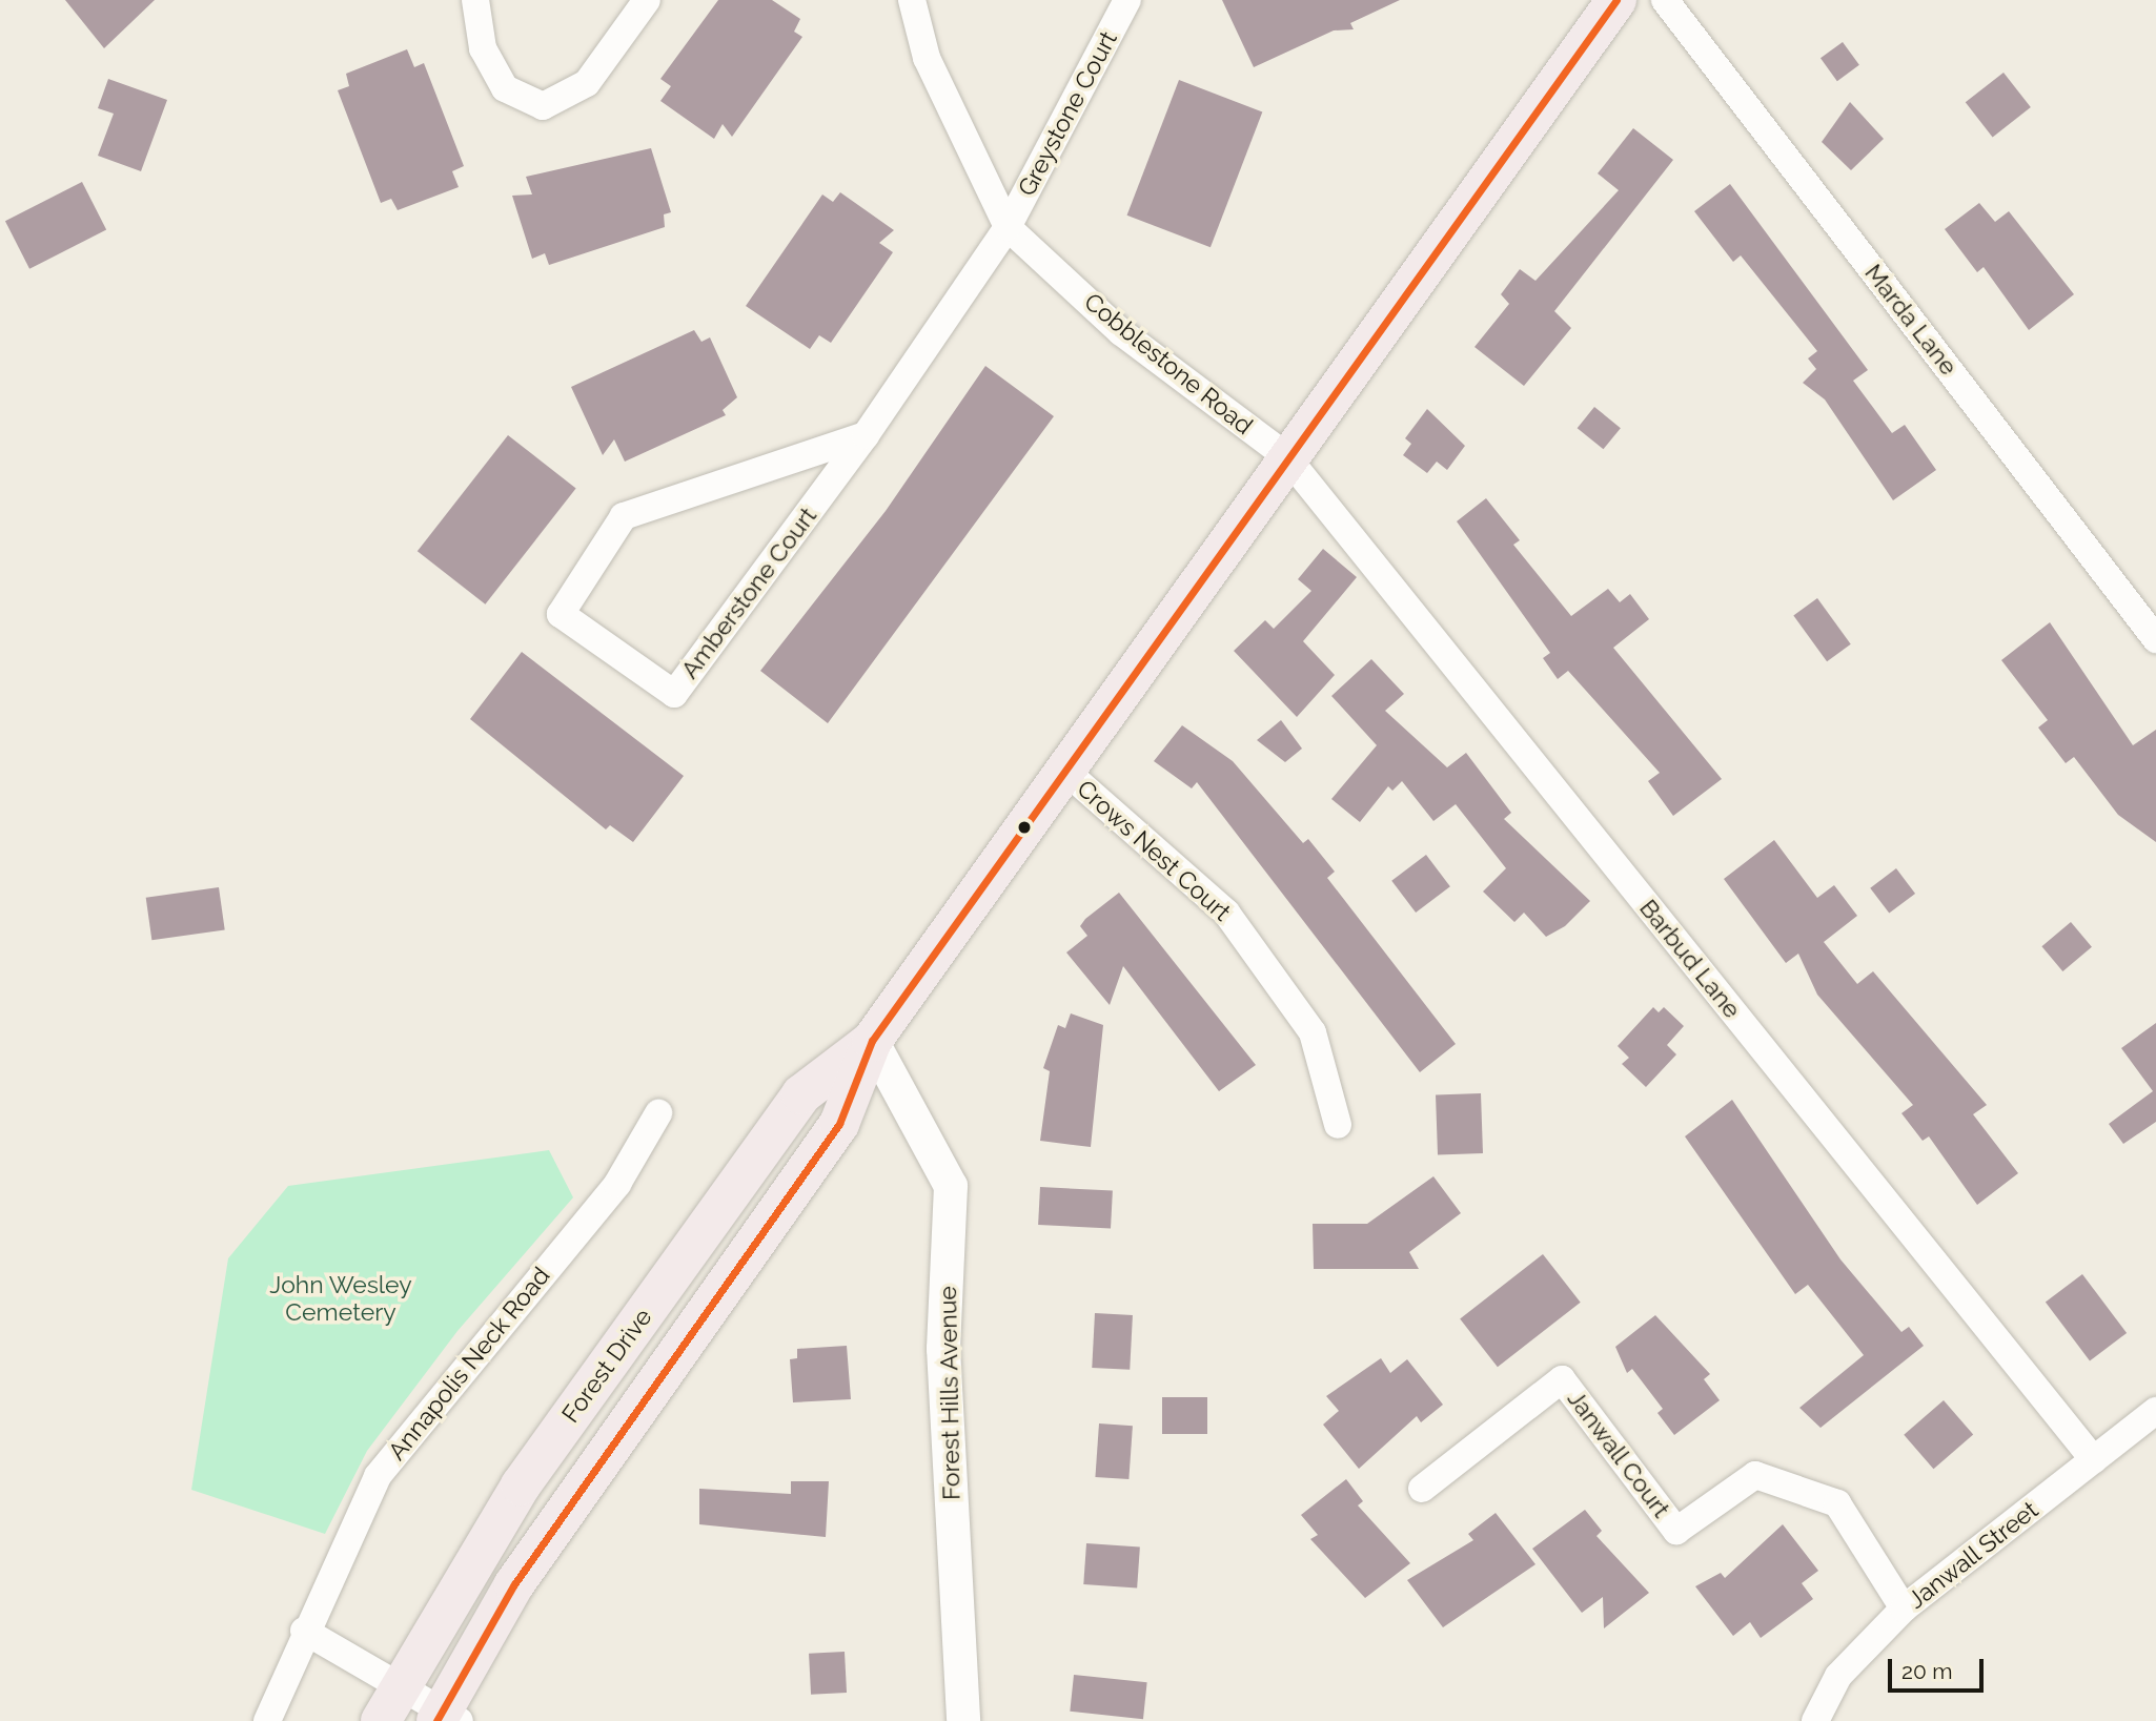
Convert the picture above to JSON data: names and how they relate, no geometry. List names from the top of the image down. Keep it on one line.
{"streets":{"main road":["Forest Drive"],"street":["Greystone Court","Marda Lane","Cobblestone Road","Amberstone Court","Crows Nest Court","Barbud Lane","Annapolis Neck Road","Forest Hills Avenue","Janwall Court","Janwall Street"]},"crossings":[["Greystone Court","Cobblestone Road"],["Greystone Court","Amberstone Court"],["Cobblestone Road","Amberstone Court"],["Cobblestone Road","Barbud Lane"],["Cobblestone Road","Forest Drive"],["Crows Nest Court","Forest Drive"],["Barbud Lane","Forest Drive"],["Barbud Lane","Janwall Street"],["Forest Drive","Forest Hills Avenue"],["Janwall Court","Janwall Street"]],"parks":["John Wesley Cemetery"],"scale_bar":"20 m"}
